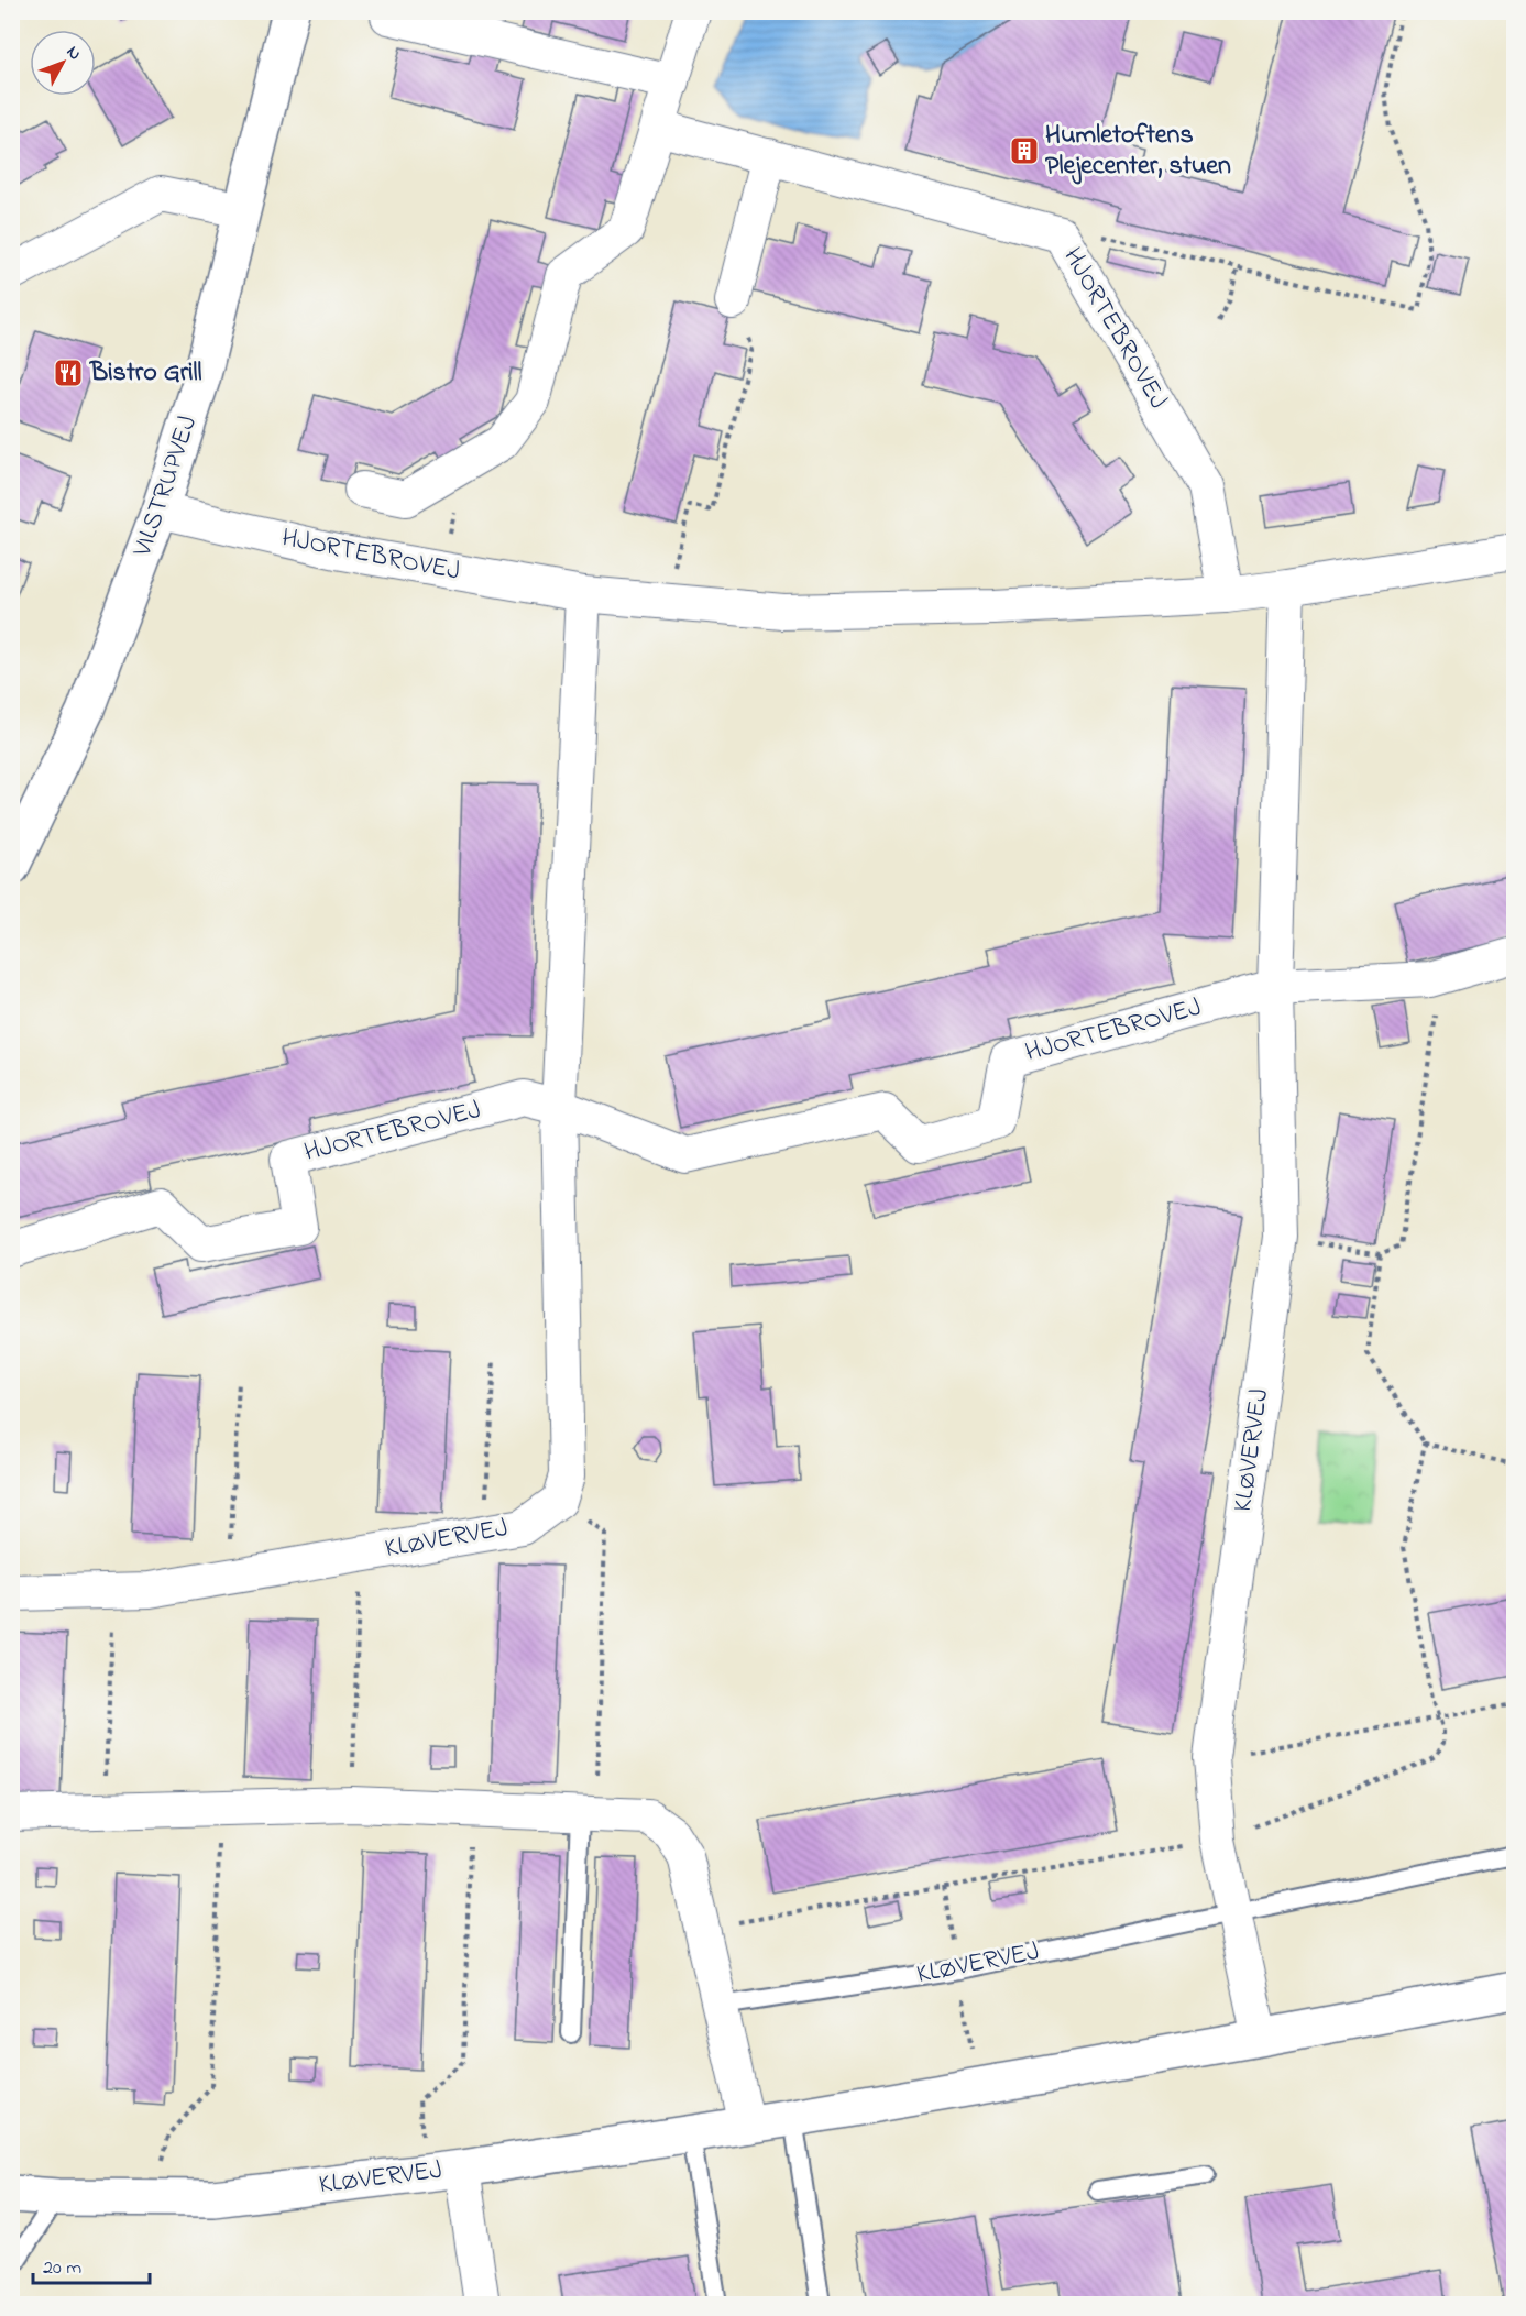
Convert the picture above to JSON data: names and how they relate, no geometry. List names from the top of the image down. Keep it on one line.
{"streets":{"street":["HJORTEBROVEJ","VILSTRUPVEJ","KLØVERVEJ"]},"crossings":[["HJORTEBROVEJ","VILSTRUPVEJ"],["HJORTEBROVEJ","KLØVERVEJ"]],"places":{"building":["Humletoftens Plejecenter, stuen"],"restaurant":["Bistro Grill"]},"scale_bar":"20 m","north":"top right"}
